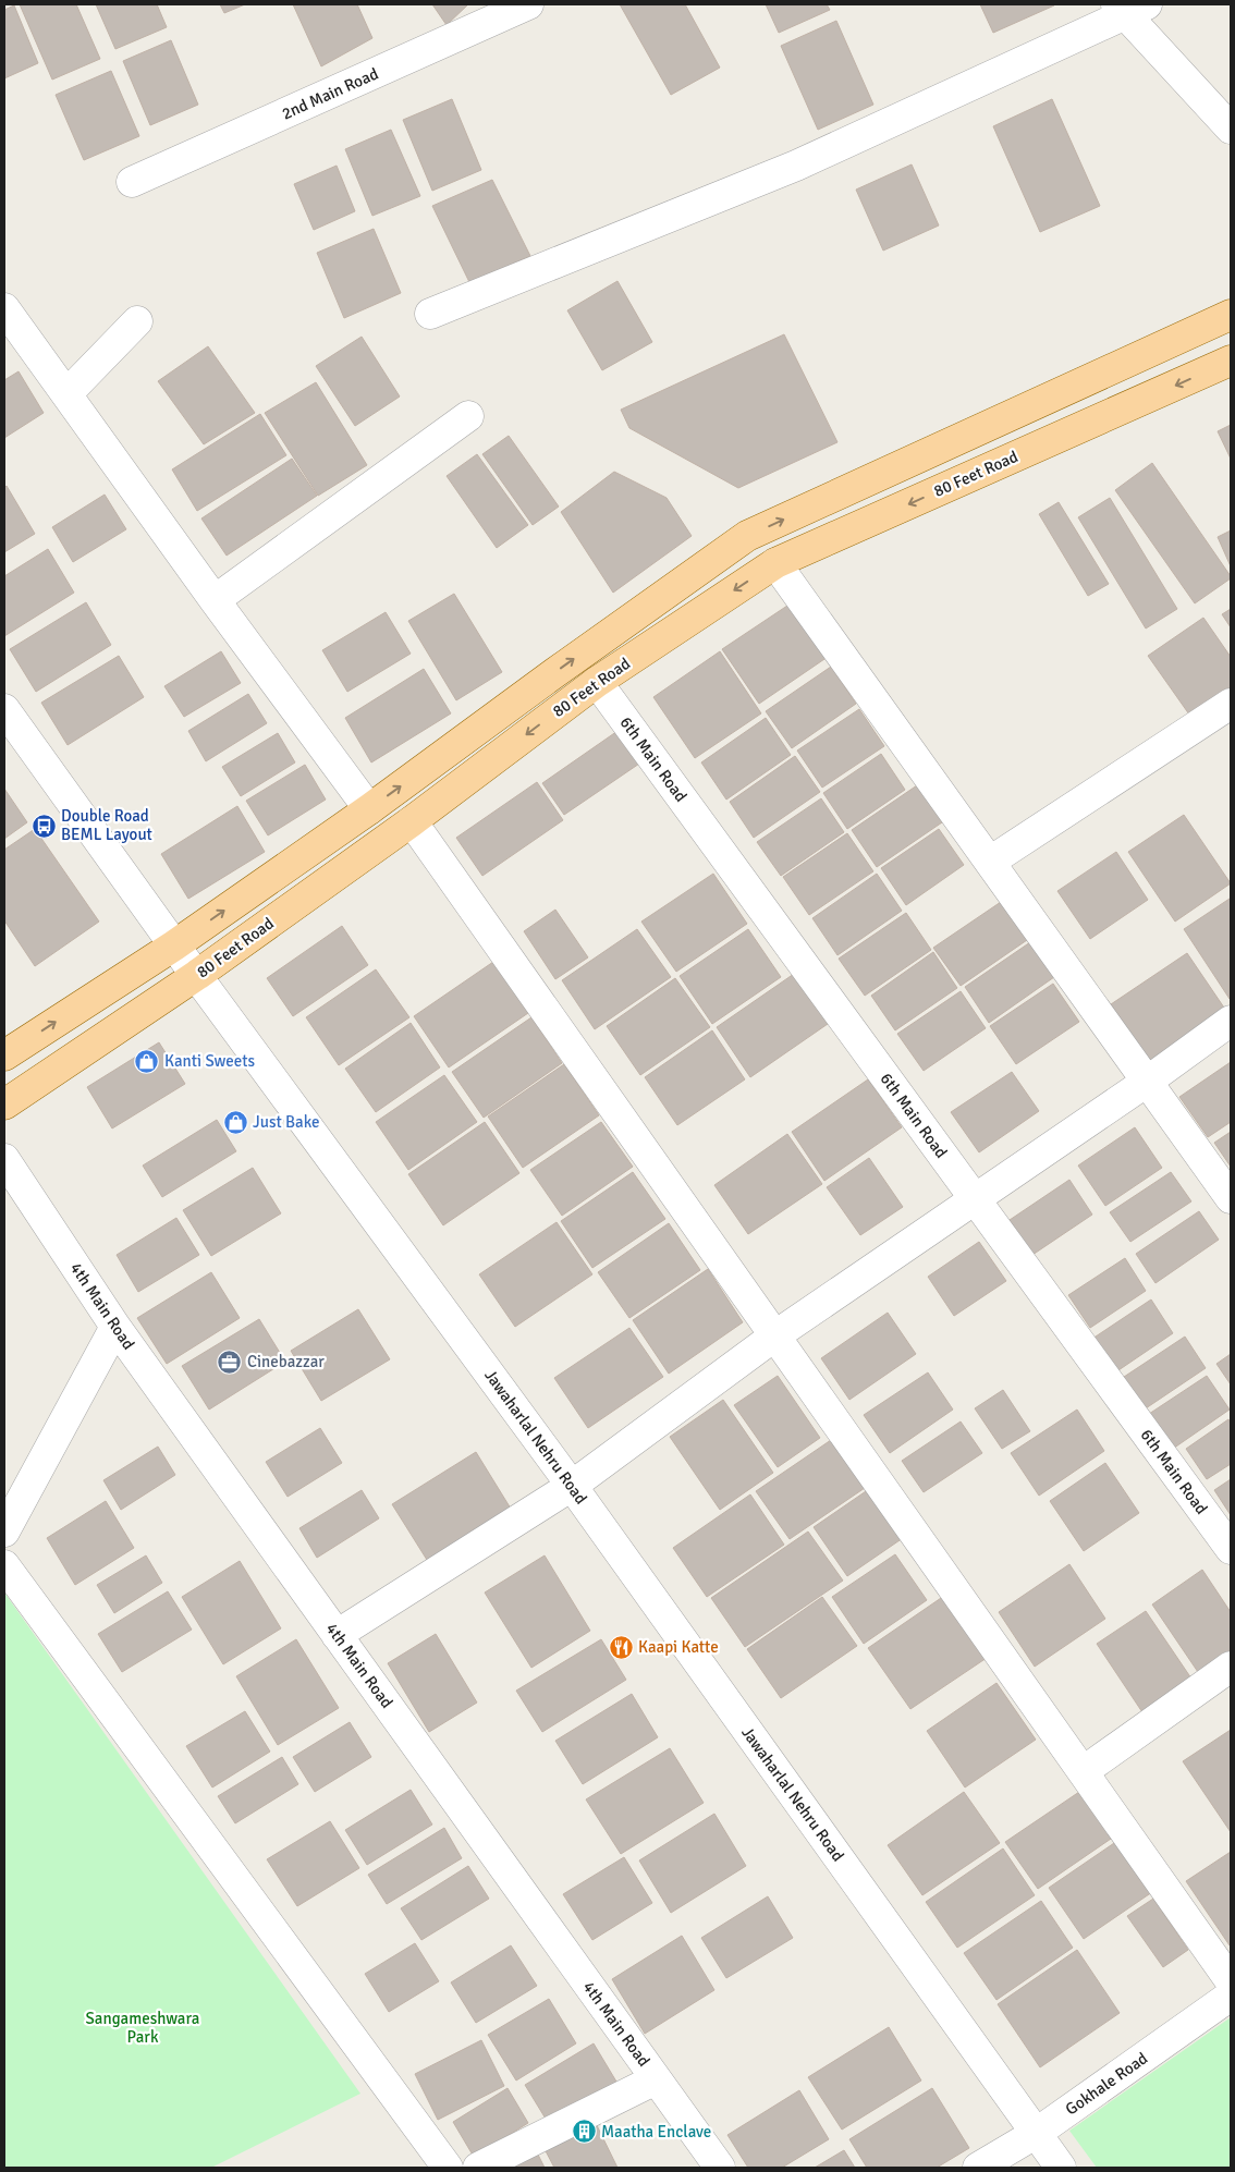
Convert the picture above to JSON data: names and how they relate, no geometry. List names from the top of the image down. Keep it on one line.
{"streets":{"main road":["80 Feet Road"],"street":["2nd Main Road","6th Main Road","4th Main Road","Jawaharlal Nehru Road","Gokhale Road"]},"crossings":[["80 Feet Road","6th Main Road"],["80 Feet Road","Jawaharlal Nehru Road"],["Jawaharlal Nehru Road","Gokhale Road"]],"parks":["Sangameshwara Park"],"places":{"bus stop":["Double Road BEML Layout"],"shop":["Kanti Sweets","Just Bake"],"office":["Cinebazzar"],"restaurant":["Kaapi Katte"],"building":["Maatha Enclave"]}}
